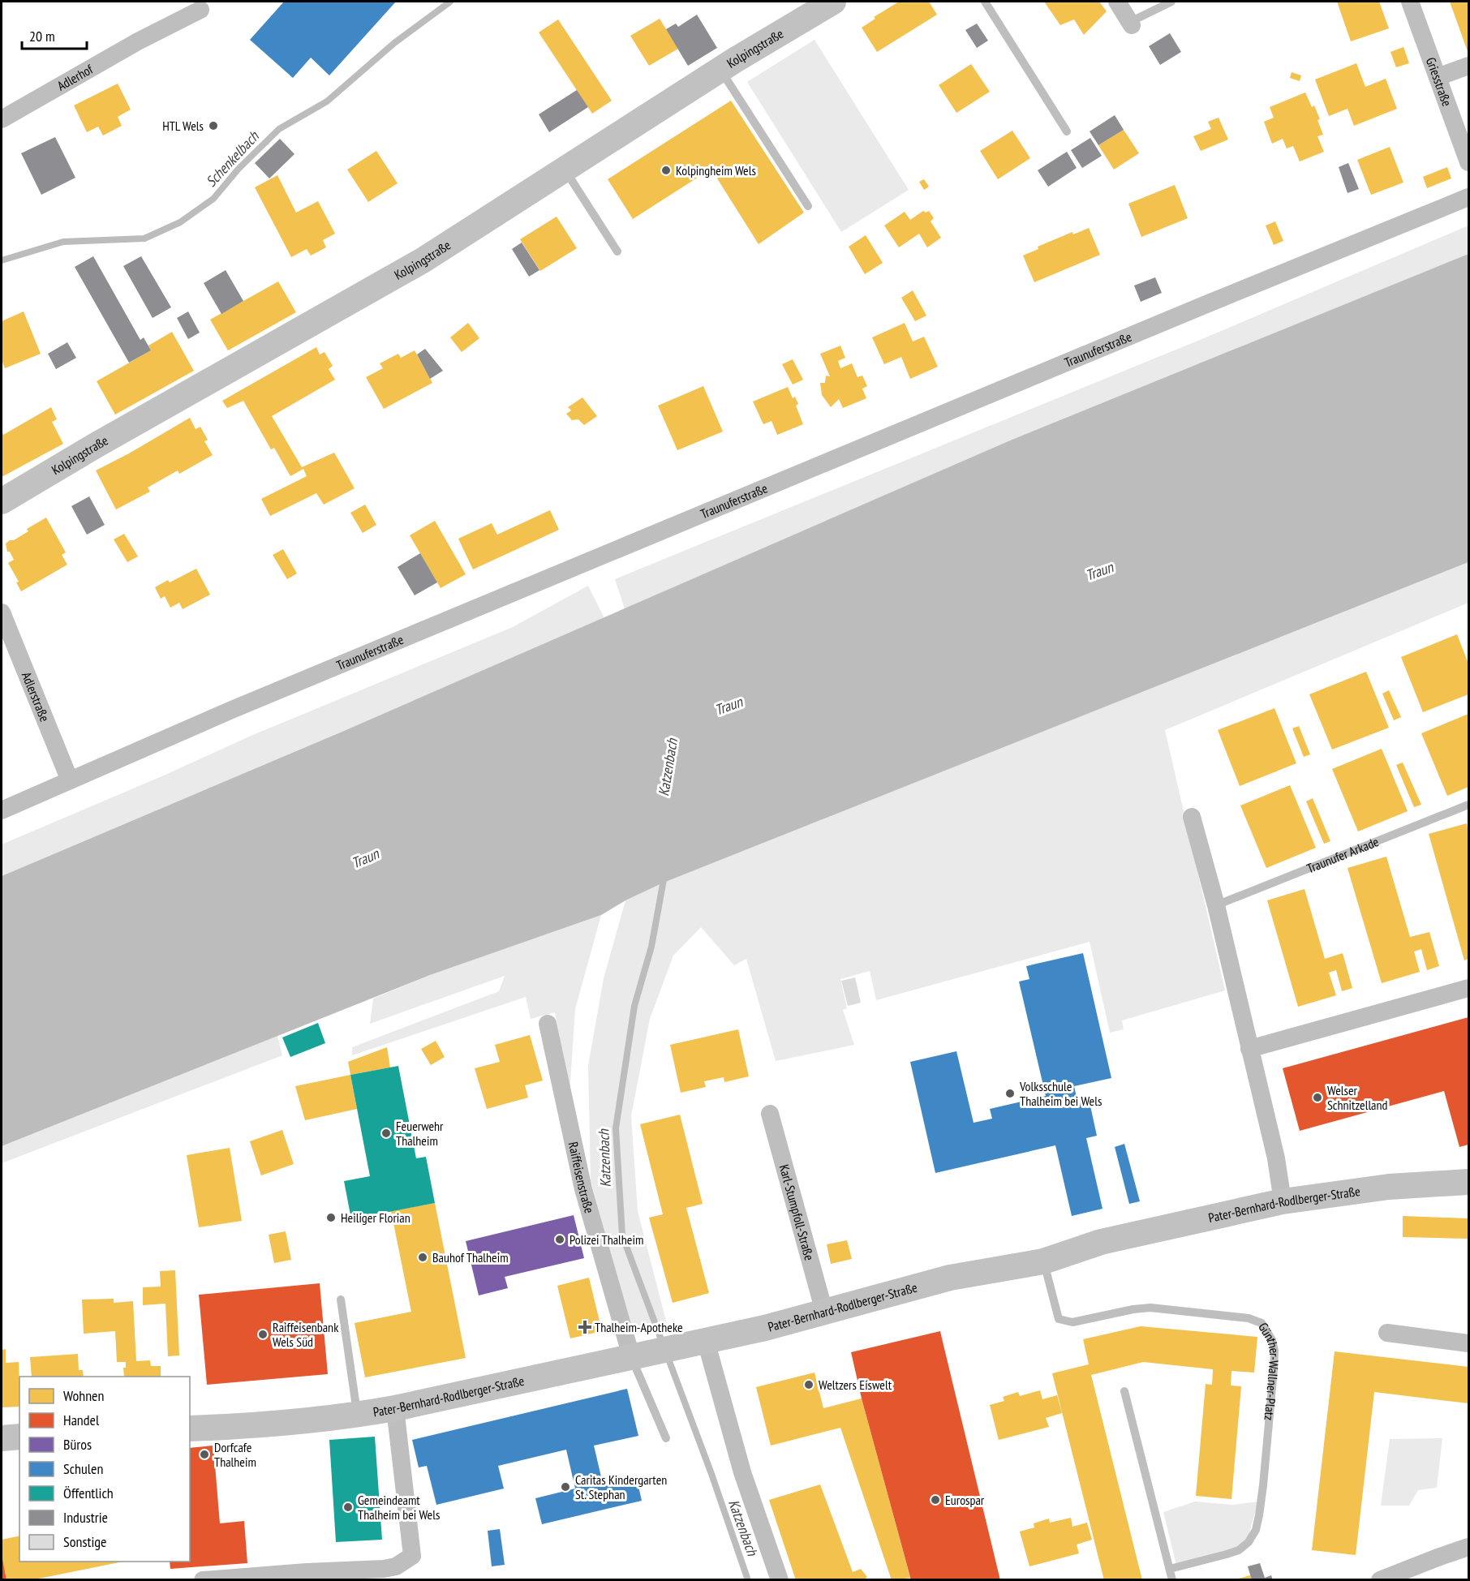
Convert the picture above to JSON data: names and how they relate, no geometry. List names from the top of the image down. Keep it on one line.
{"streets":{"main road":["Kolpingstraße","Pater-Bernhard-Rodlberger-Straße"],"street":["Adlerhof","Griesstraße","Traunuferstraße","Adlerstraße","Raiffeisenstraße","Karl-Stumpfoll-Straße"],"lane":["Traunufer Arkade","Günther-Wallner-Platz"]},"crossings":[["Traunuferstraße","Adlerstraße"],["Raiffeisenstraße","Pater-Bernhard-Rodlberger-Straße"],["Pater-Bernhard-Rodlberger-Straße","Karl-Stumpfoll-Straße"],["Pater-Bernhard-Rodlberger-Straße","Günther-Wallner-Platz"]],"water":["Schenkelbach","Traun","Katzenbach"],"places":{"other":["HTL Wels","Kolpingheim Wels","Volksschule Thalheim bei Wels","Welser Schnitzelland","Feuerwehr Thalheim","Heiliger Florian","Polizei Thalheim","Bauhof Thalheim","Raiffeisenbank Wels Süd","Weltzers Eiswelt","Dorfcafe Thalheim","Caritas Kindergarten St. Stephan","Eurospar","Gemeindeamt Thalheim bei Wels"],"health":["Thalheim-Apotheke"]},"legend":["Wohnen","Handel","Büros","Schulen","Öffentlich","Industrie","Sonstige"],"scale_bar":"20 m"}
